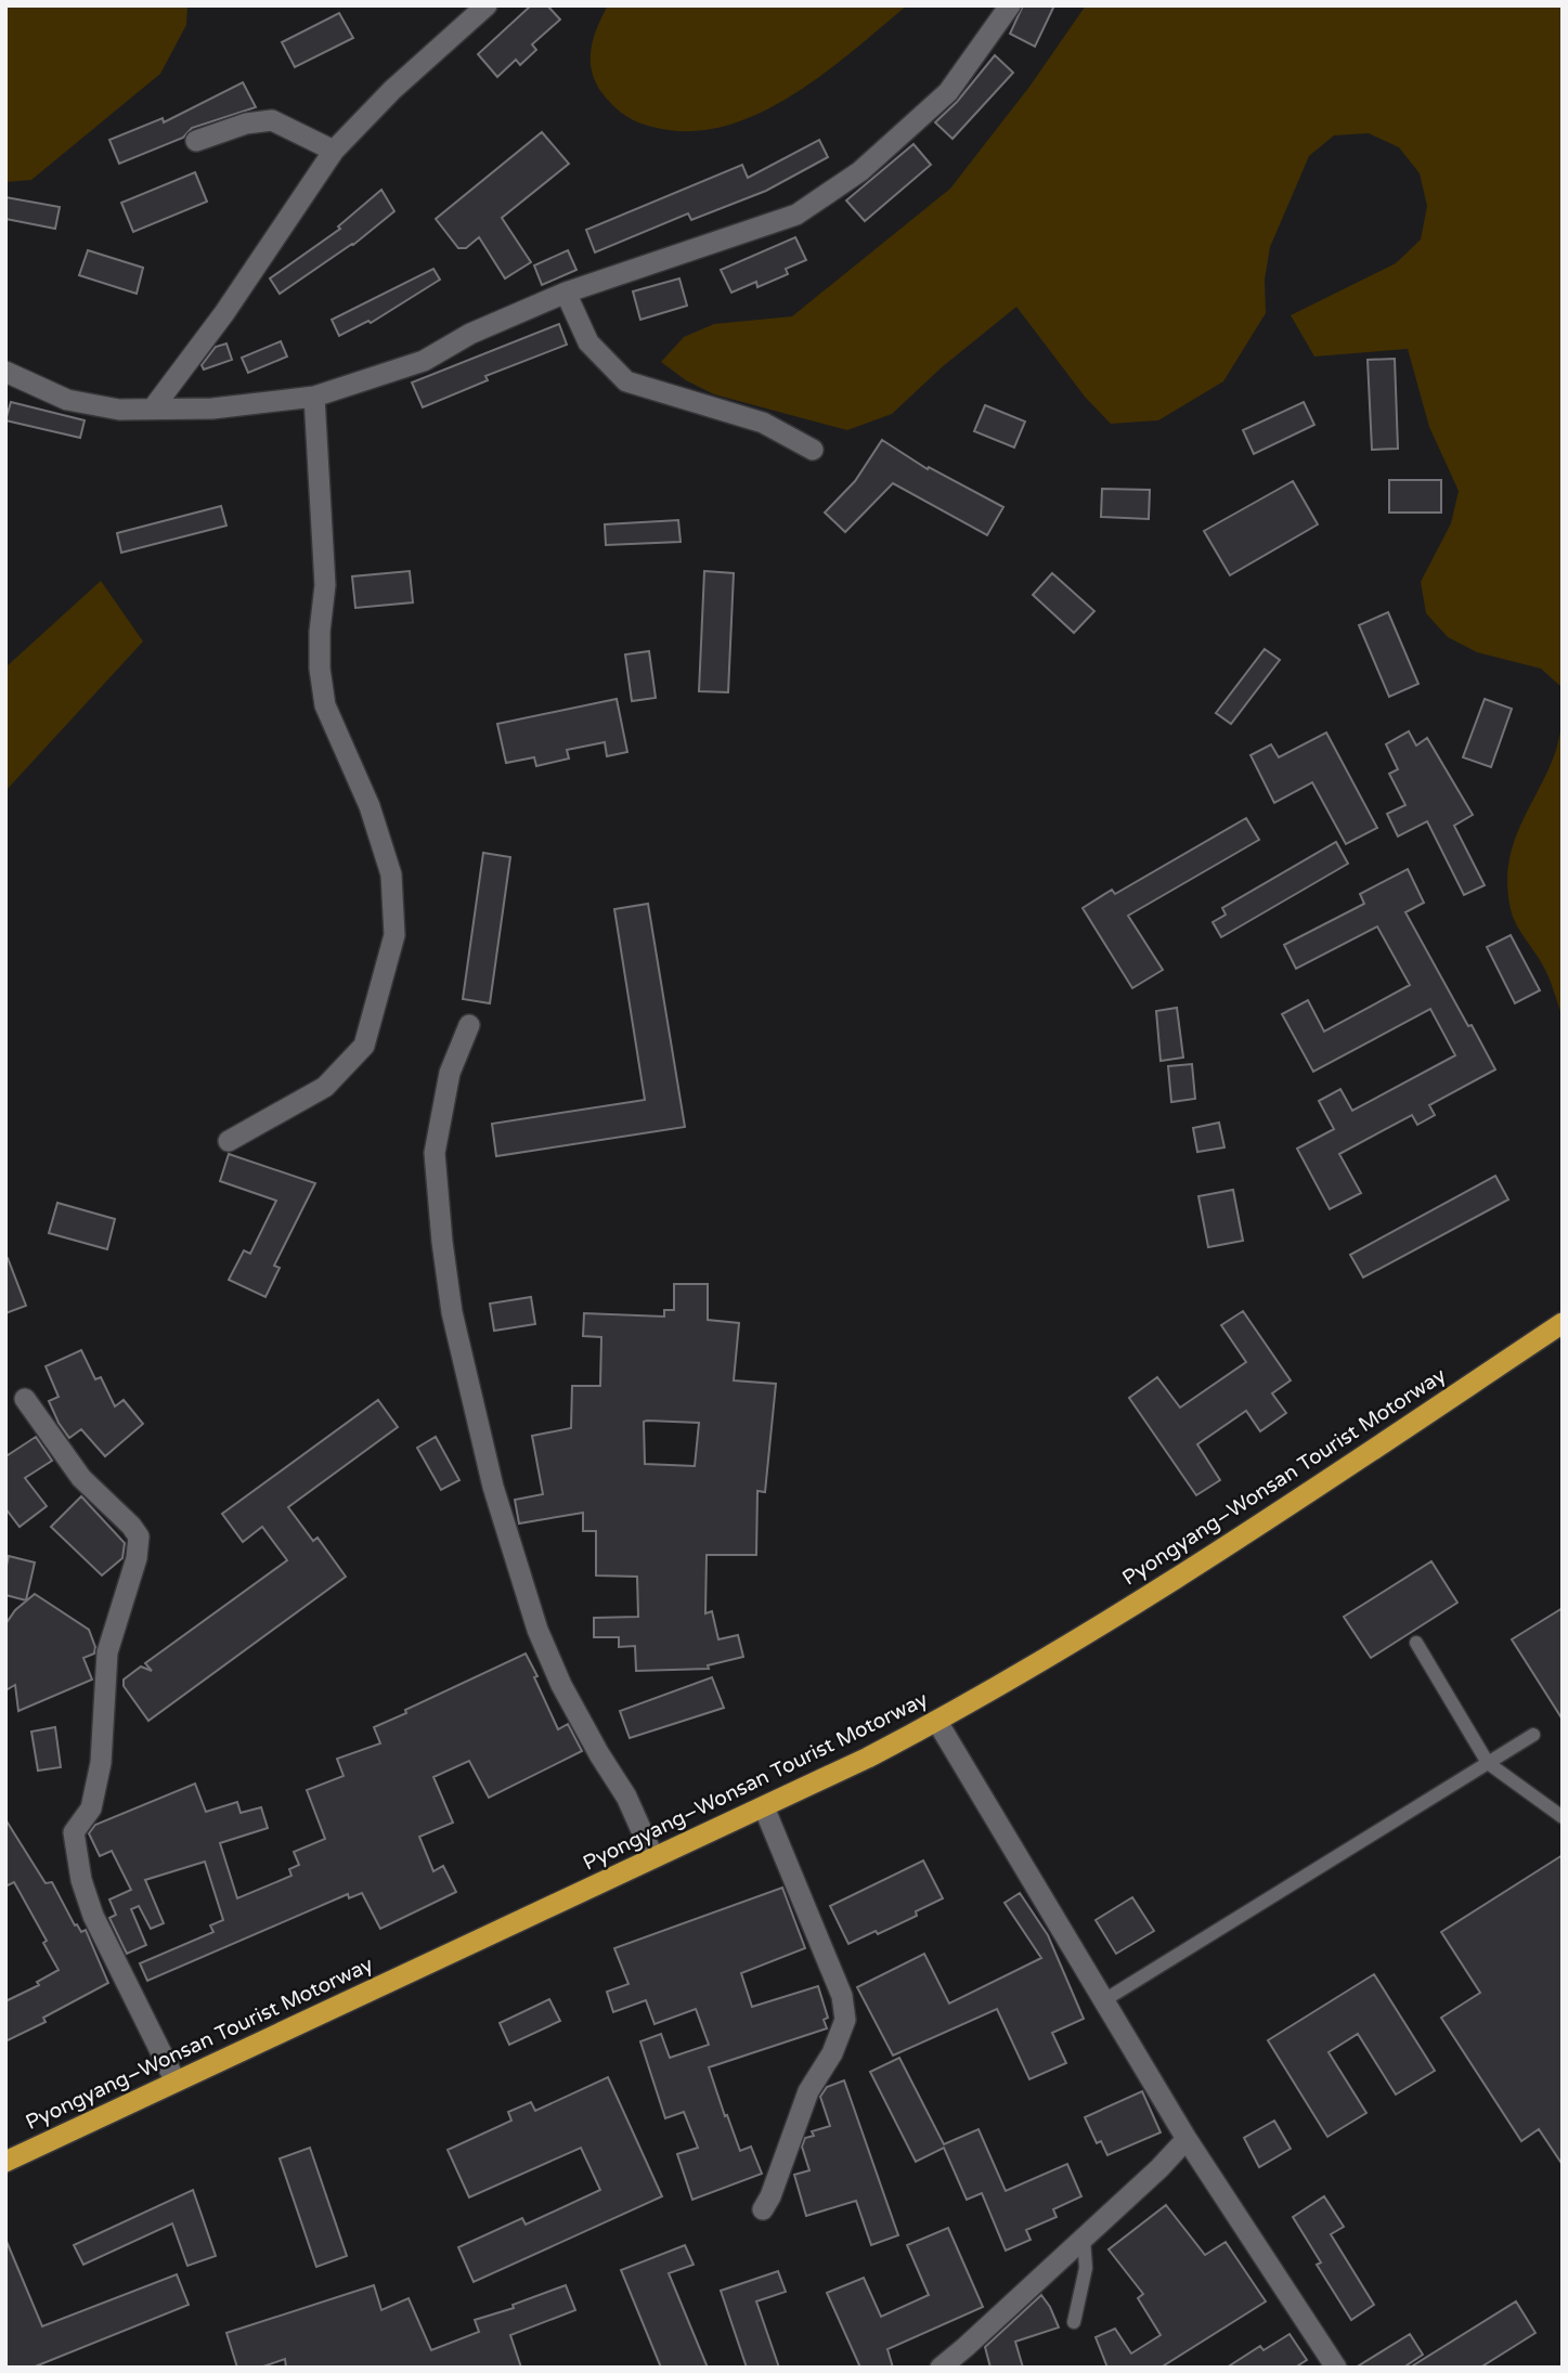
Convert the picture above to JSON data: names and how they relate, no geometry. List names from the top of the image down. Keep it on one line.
{"streets":{"highway":["Pyongyang–Wonsan Tourist Motorway"]}}
